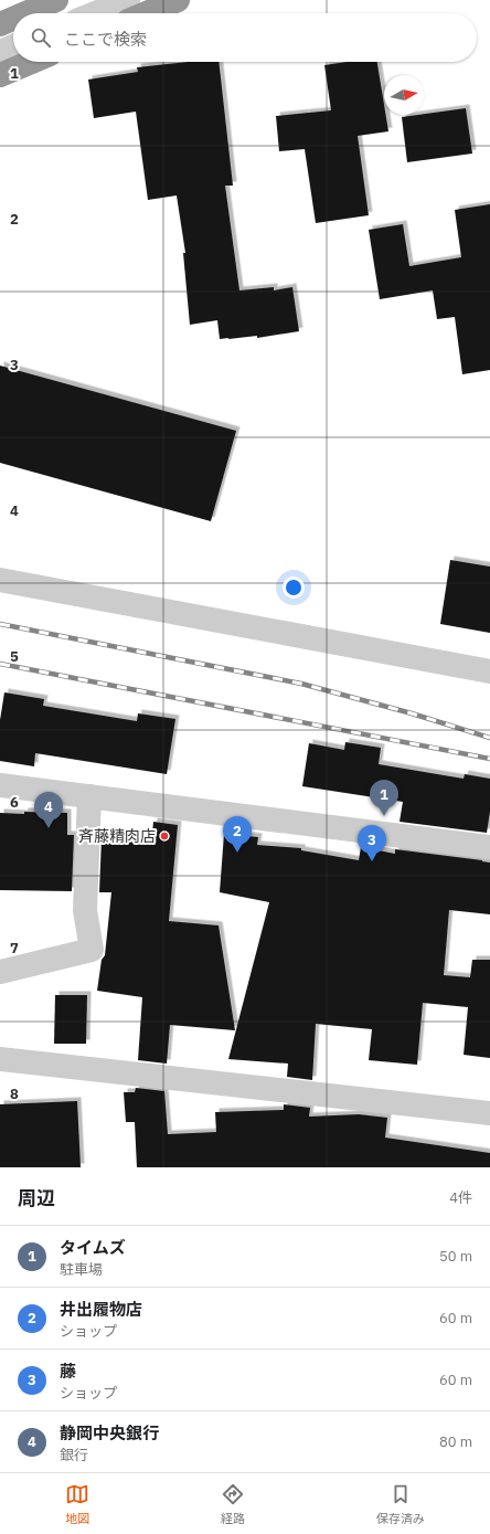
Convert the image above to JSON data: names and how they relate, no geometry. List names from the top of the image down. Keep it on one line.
{"places":["斉藤精肉店"],"north":"right","page":{"search":"ここで検索","pins":["1","4","2","3"],"heading":["周辺","4件"],"list":[{"mark":"1","name":"タイムズ","note":"駐車場","value":"50 m"},{"mark":"2","name":"井出履物店","note":"ショップ","value":"60 m"},{"mark":"3","name":"藤","note":"ショップ","value":"60 m"},{"mark":"4","name":"静岡中央銀行","note":"銀行","value":"80 m"}],"nav":["地図","経路","保存済み"]},"grid":{"rows":["1","2","3","4","5","6","7","8"]}}
